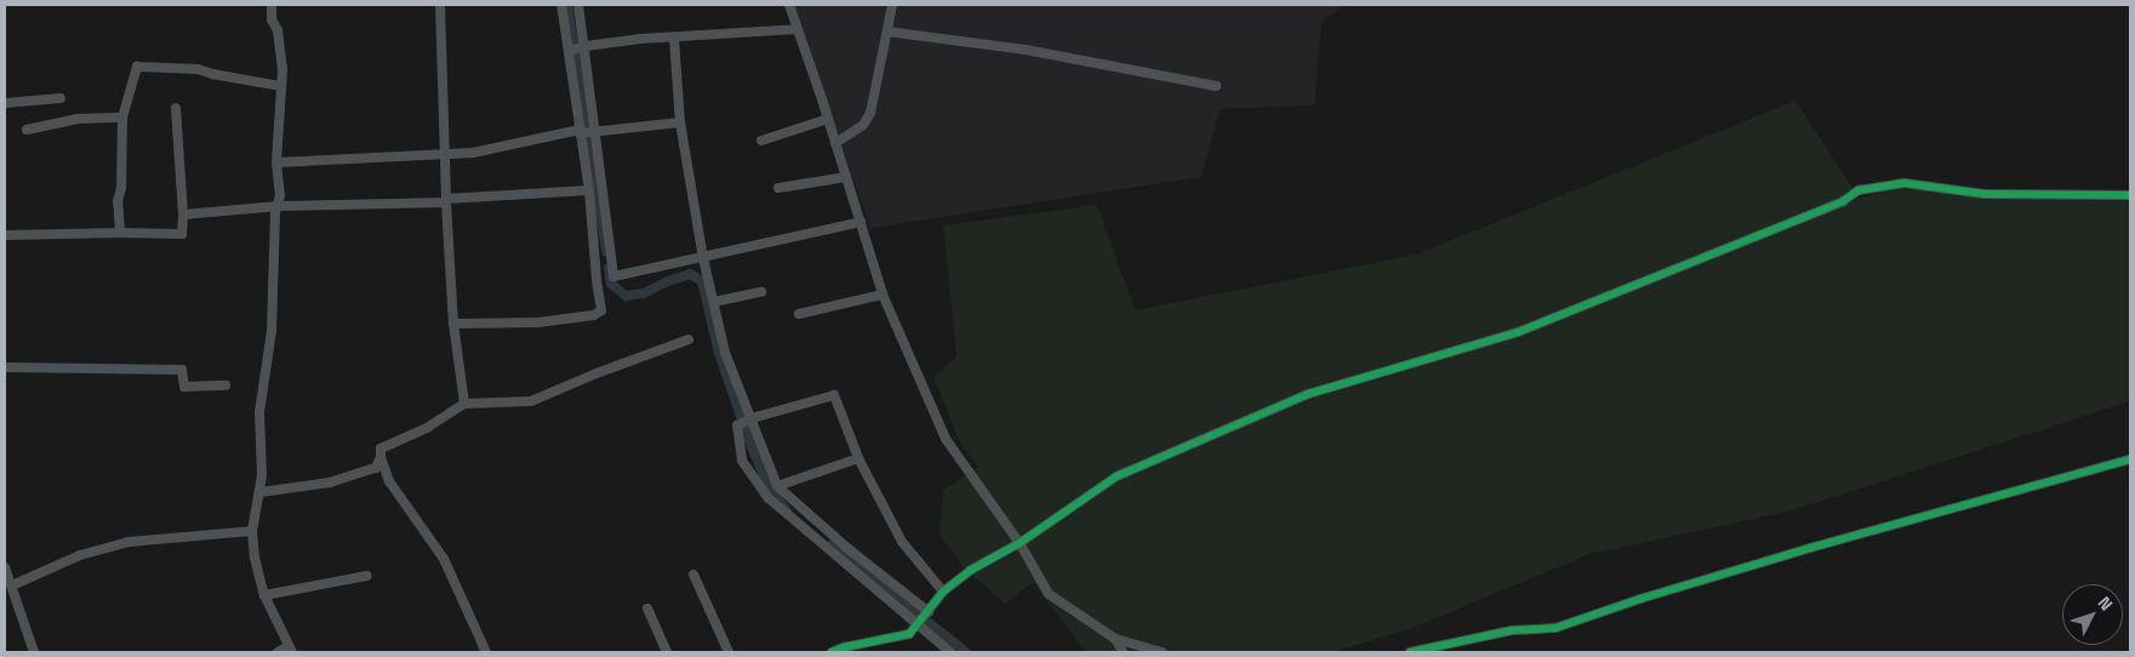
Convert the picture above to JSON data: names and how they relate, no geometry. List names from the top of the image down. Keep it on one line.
{"north":"top right"}
